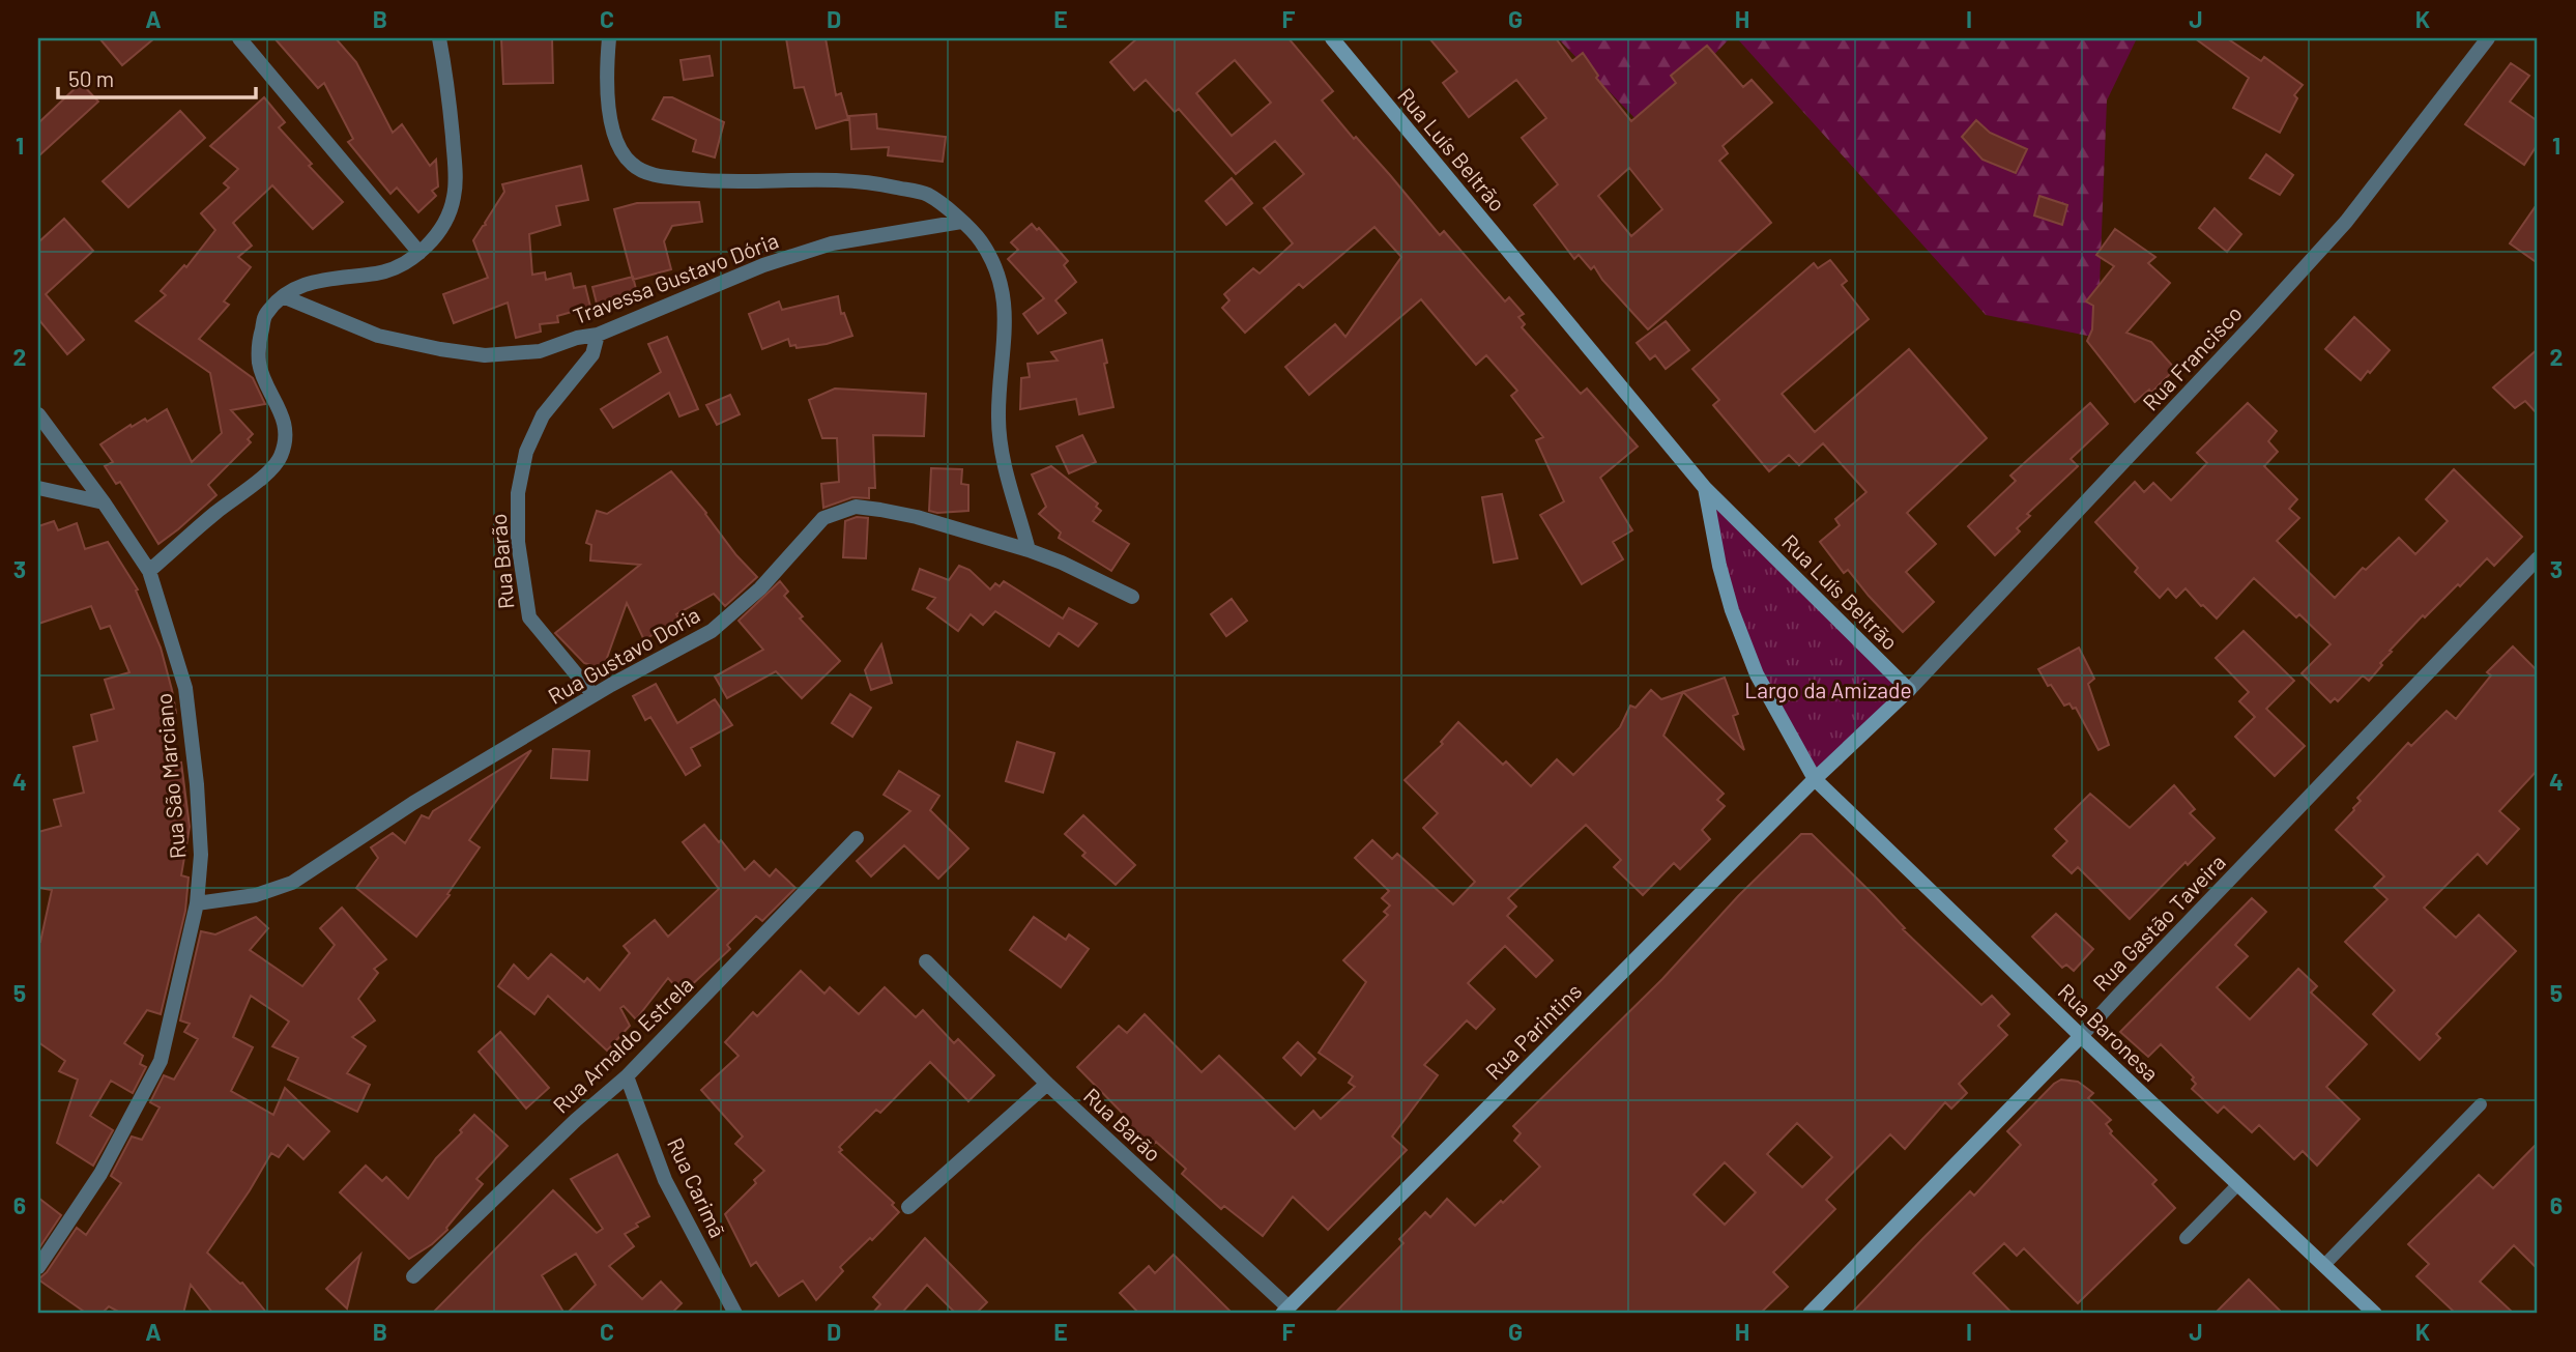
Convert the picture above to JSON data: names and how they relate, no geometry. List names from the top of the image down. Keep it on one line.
{"streets":{"main road":["Rua Luís Beltrão","Rua Gastão Taveira","Rua Parintins","Rua Baronesa"],"street":["Travessa Gustavo Dória","Rua Francisco","Rua Barão","Rua Gustavo Doria","Rua São Marciano","Rua Arnaldo Estrela","Rua Carimã"]},"crossings":[["Rua Luís Beltrão","Rua Francisco"],["Rua Luís Beltrão","Rua Parintins"],["Rua Luís Beltrão","Rua Baronesa"],["Travessa Gustavo Dória","Rua Barão"],["Rua Barão","Rua Gustavo Doria"],["Rua Barão","Rua Parintins"],["Rua Gustavo Doria","Rua São Marciano"],["Rua Gastão Taveira","Rua Baronesa"],["Rua Parintins","Rua Baronesa"],["Rua Arnaldo Estrela","Rua Carimã"]],"parks":["Largo da Amizade"],"scale_bar":"50 m","grid":{"columns":["A","B","C","D","E","F","G","H","I","J","K"],"rows":["1","2","3","4","5","6"]}}
